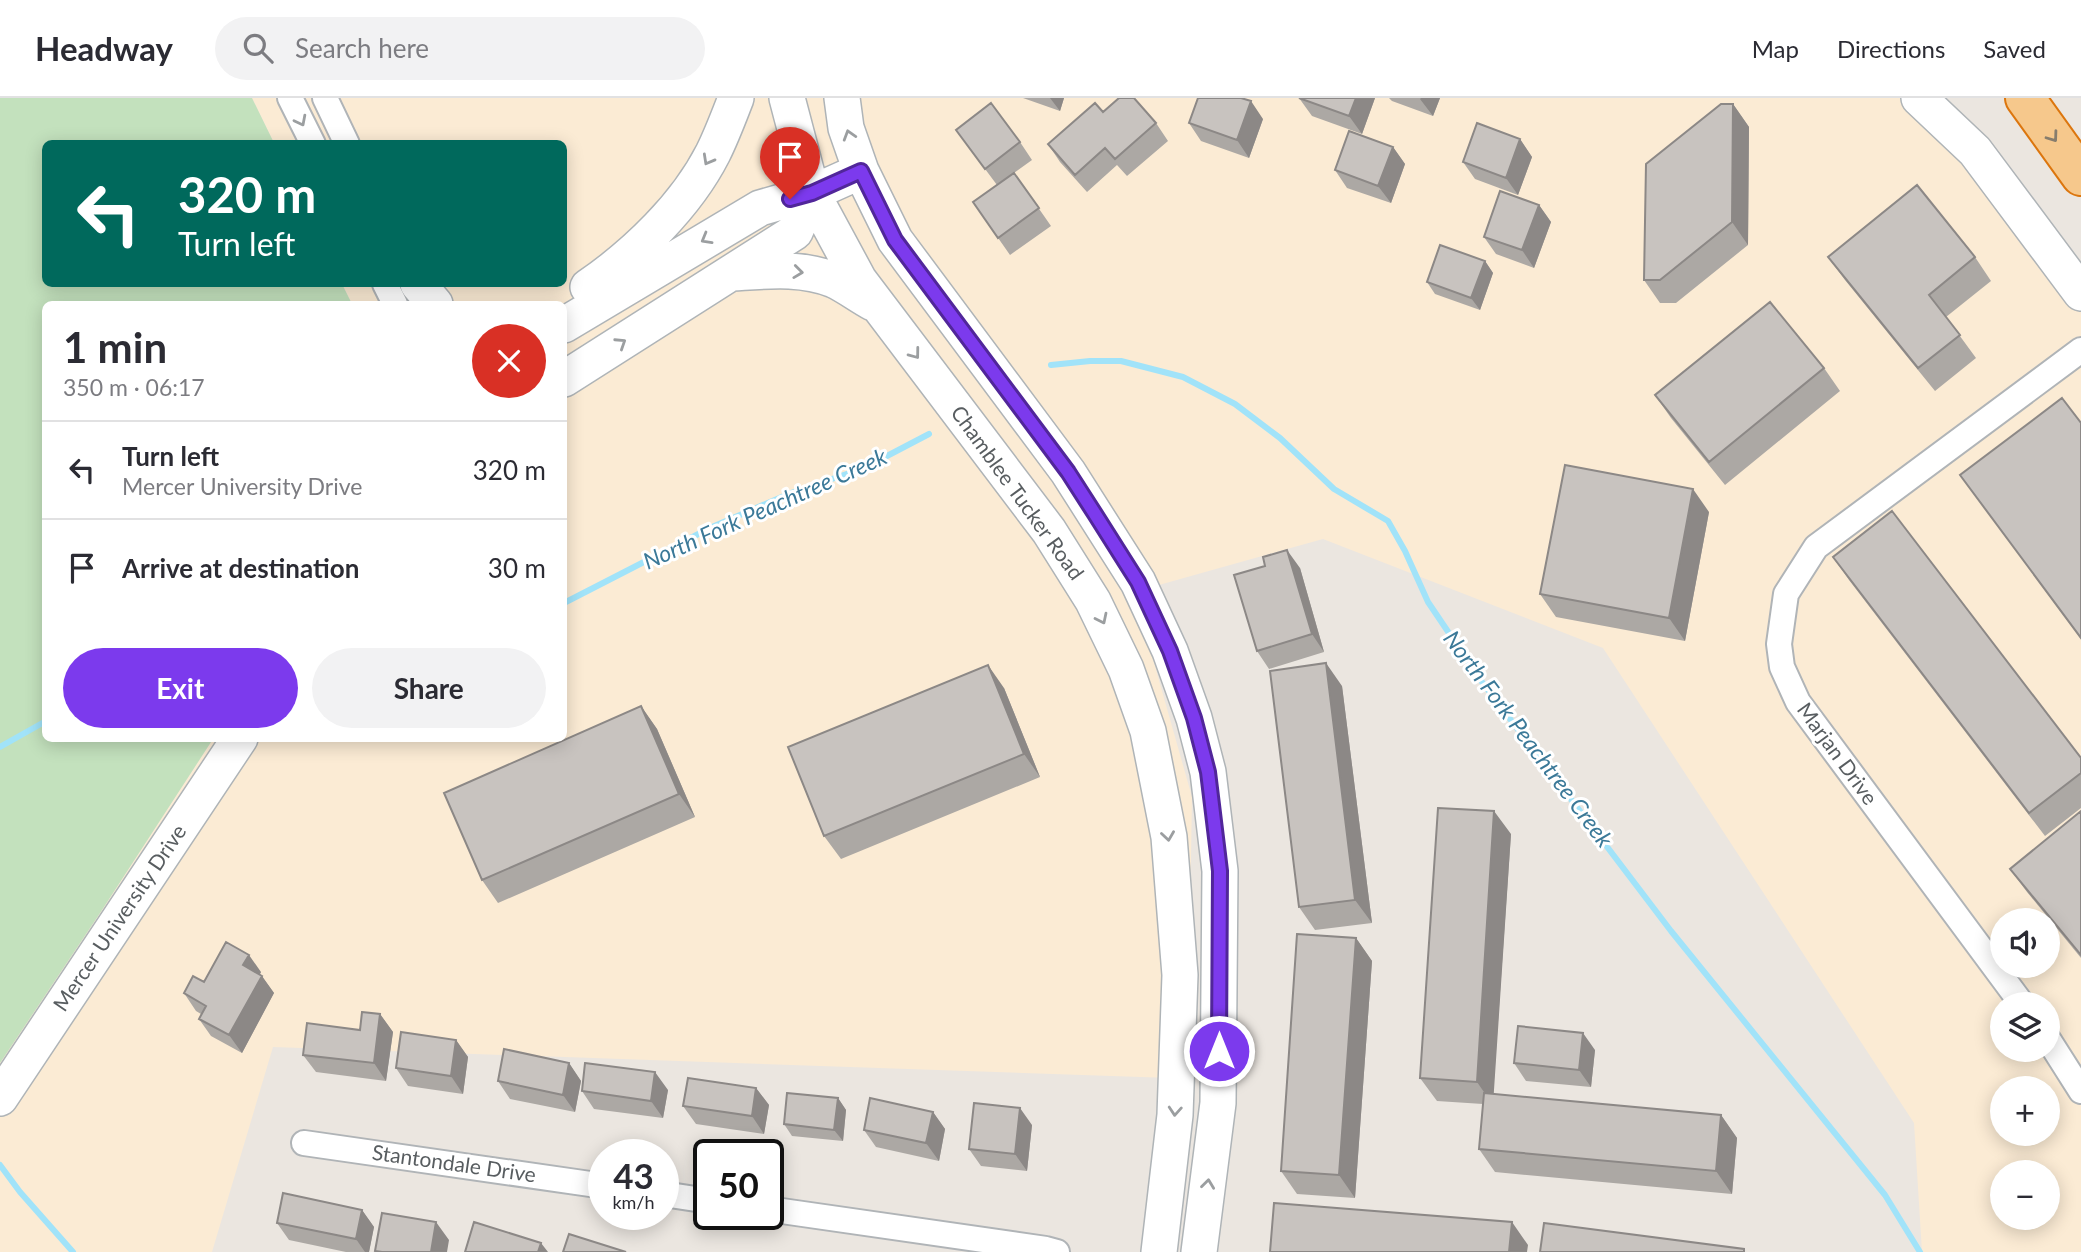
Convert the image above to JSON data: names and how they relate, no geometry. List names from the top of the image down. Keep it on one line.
{"streets":{"main road":["Chamblee Tucker Road","Mercer University Drive"],"street":["Marjan Drive","Stantondale Drive"]},"water":["North Fork Peachtree Creek"],"page":{"header":"Headway","search":"Search here","nav":["Map","Directions","Saved"],"turn":["320 m","Turn left"],"heading":["1 min","350 m · 06:17"],"list":[{"name":"Turn left","note":"Mercer University Drive","value":"320 m"},{"name":"Arrive at destination","value":"30 m"}],"buttons":["Exit","Share"],"map_buttons":["+","−"],"speed":"43 km/h","limit":"50"}}
